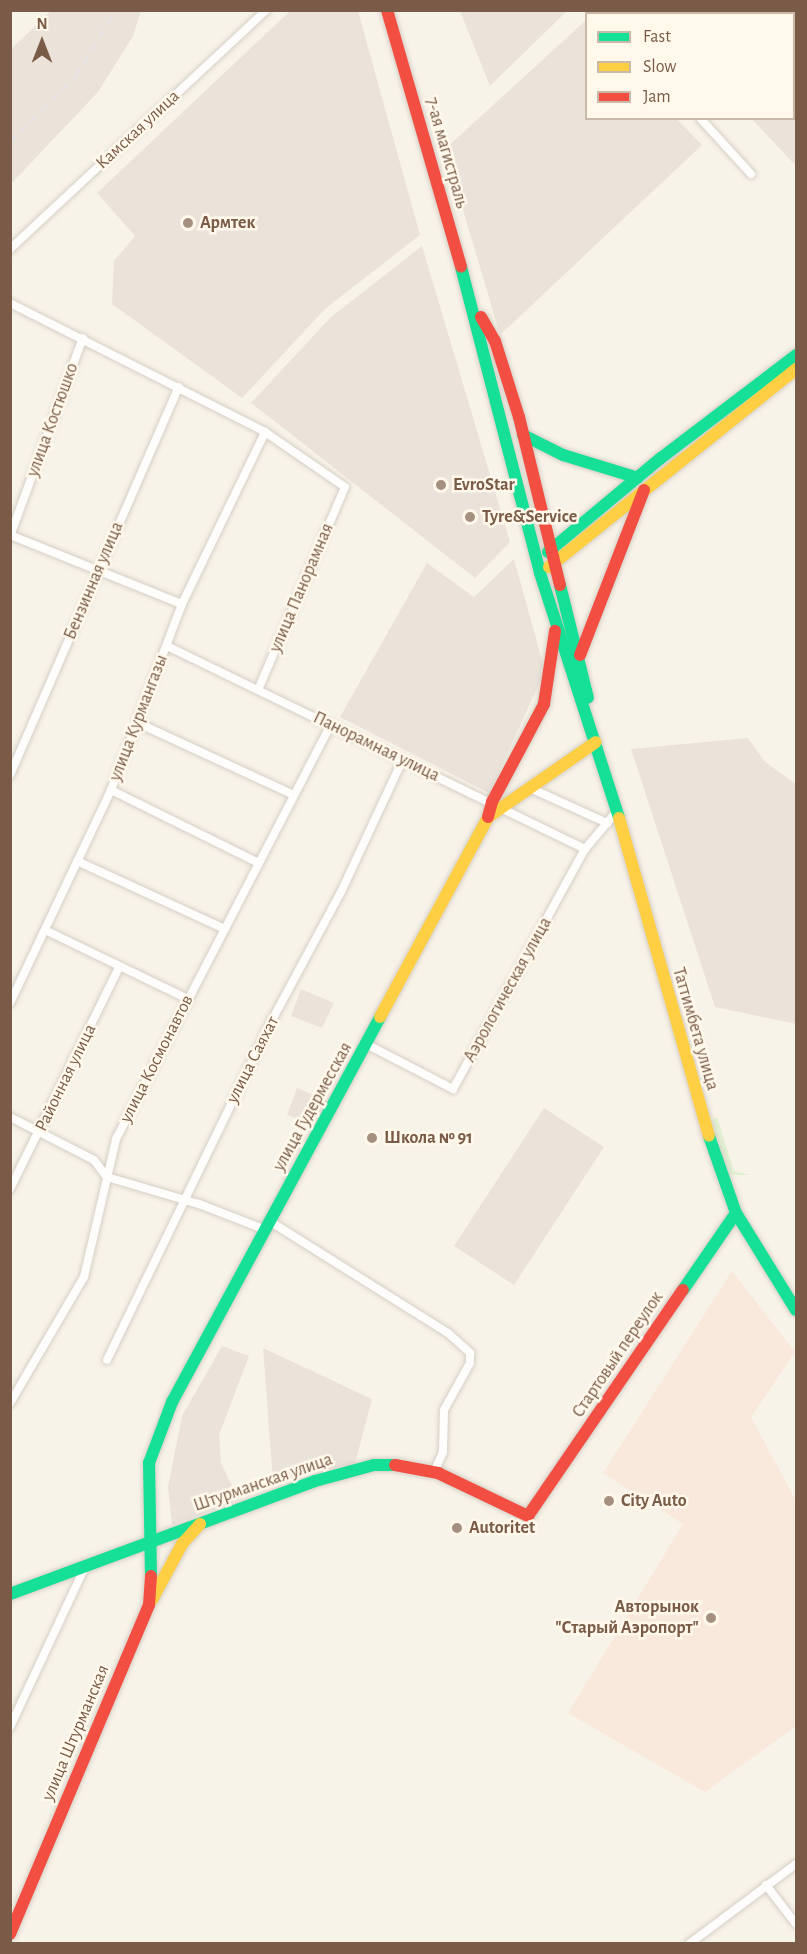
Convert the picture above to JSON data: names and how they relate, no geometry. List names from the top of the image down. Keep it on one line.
{"streets":{"main road":["7-ая магистраль","Таттимбета улица","улица Гудермесская","Стартовый переулок","Штурманская улица","улица Штурманская"],"street":["Камская улица","улица Костюшко","Бензинная улица","улица Панорамная","улица Курмангазы","Панорамная улица","Аэрологическая улица","улица Космонавтов","улица Саяхат","Районная улица"]},"crossings":[["улица Панорамная","улица Курмангазы"],["улица Панорамная","Панорамная улица"],["улица Курмангазы","Панорамная улица"],["Панорамная улица","Аэрологическая улица"],["Панорамная улица","улица Космонавтов"],["Панорамная улица","улица Саяхат"],["Панорамная улица","улица Гудермесская"],["Аэрологическая улица","Таттимбета улица"],["Аэрологическая улица","улица Гудермесская"],["Таттимбета улица","Стартовый переулок"],["улица Гудермесская","Штурманская улица"],["улица Гудермесская","улица Штурманская"],["Стартовый переулок","Штурманская улица"],["Штурманская улица","улица Штурманская"]],"places":["Армтек","EvroStar","Tyre&Service","Школа № 91","City Auto","Autoritet","Авторынок \"Старый Аэропорт\""],"legend":["Fast","Slow","Jam"],"north":"top"}
